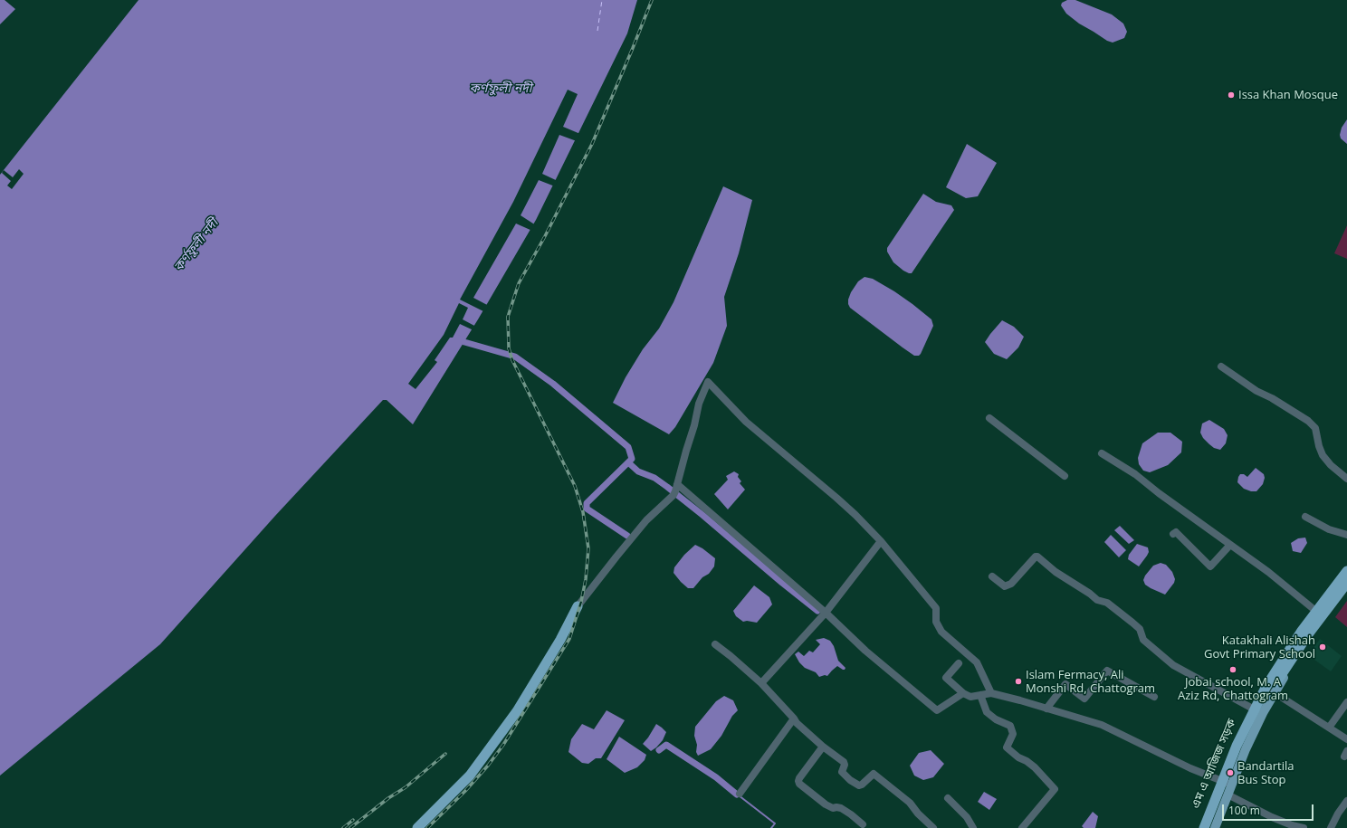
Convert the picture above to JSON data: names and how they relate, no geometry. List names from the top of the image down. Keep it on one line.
{"streets":{"main road":["এম এ আজিজ সড়ক"]},"water":["কর্ণফুলী নদী"],"places":["Issa Khan Mosque","Katakhali Alishah Govt Primary School","Jobai school, M. A Aziz Rd, Chattogram","Islam Fermacy, Ali Monshi Rd, Chattogram","Bandartila Bus Stop"],"scale_bar":"100 m"}
